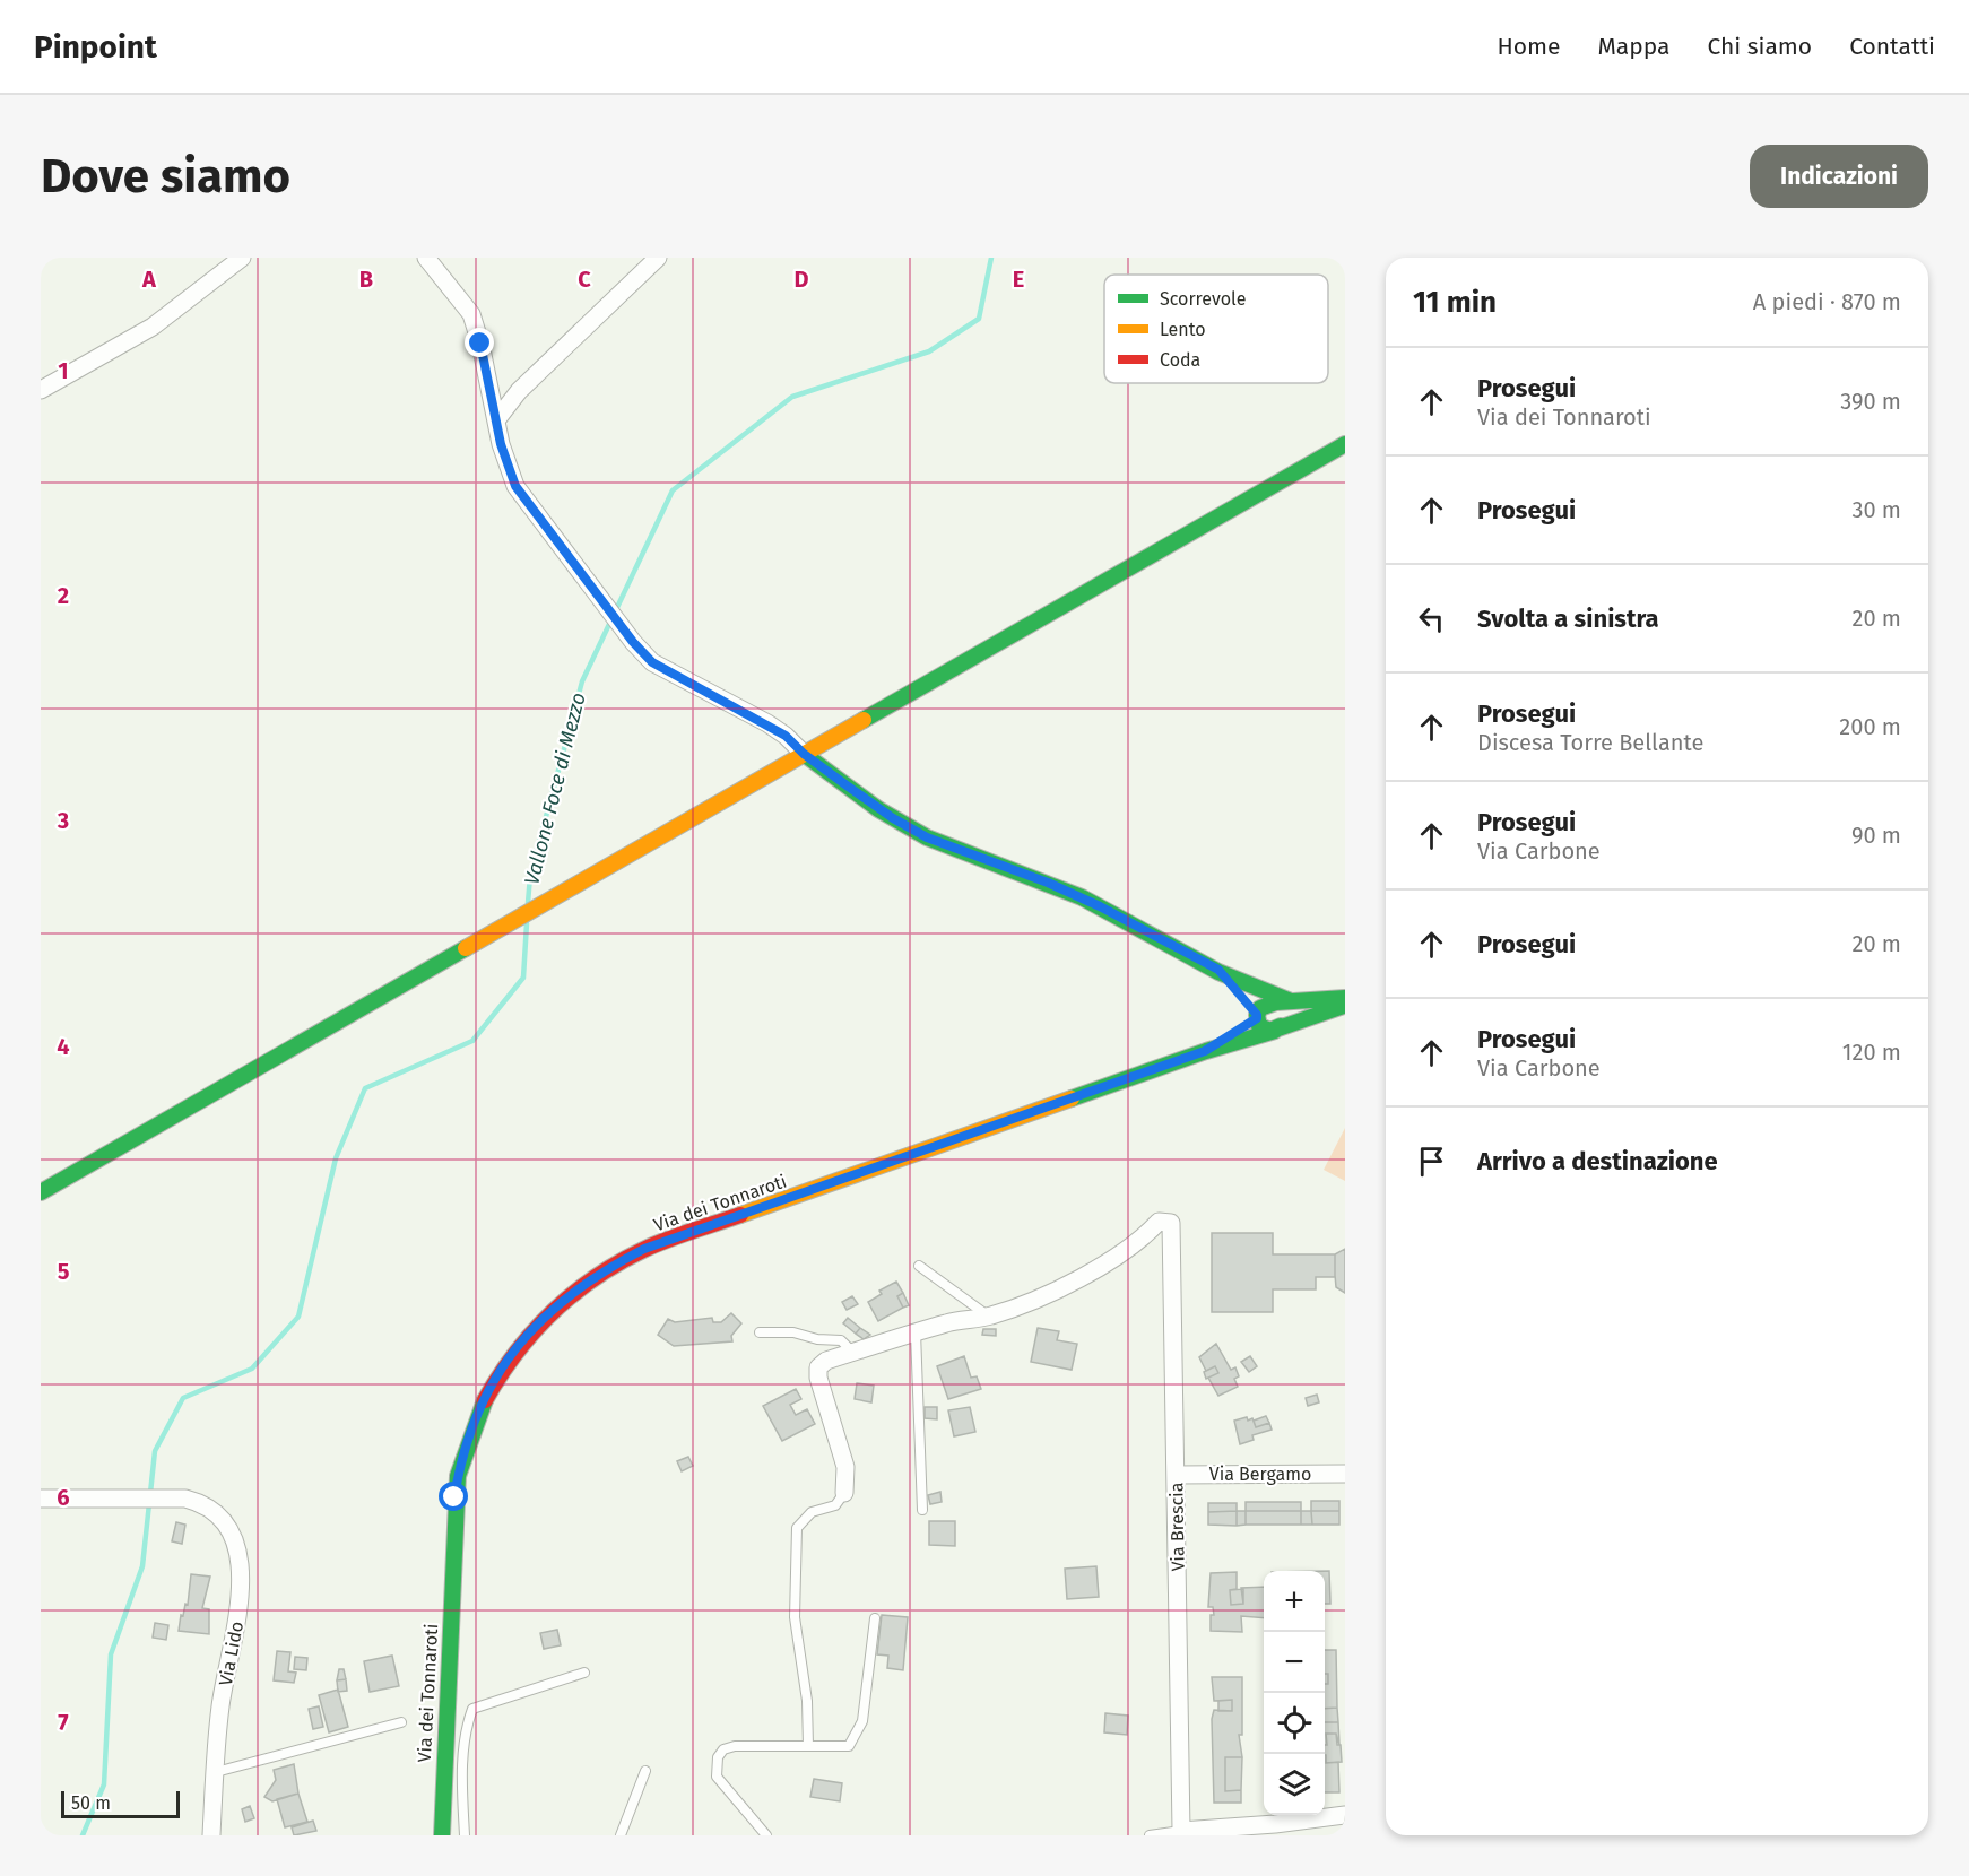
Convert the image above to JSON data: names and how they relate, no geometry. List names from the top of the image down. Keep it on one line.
{"streets":{"street":["Via dei Tonnaroti","Via Bergamo","Via Brescia","Via Lido"]},"crossings":[["Via Bergamo","Via Brescia"]],"water":["Vallone Foce di Mezzo"],"legend":["Scorrevole","Lento","Coda"],"scale_bar":"50 m","page":{"header":"Pinpoint","nav":["Home","Mappa","Chi siamo","Contatti"],"buttons":"Indicazioni","title":"Dove siamo","heading":["11 min","A piedi · 870 m"],"list":[["Prosegui","Via dei Tonnaroti","390 m"],["Prosegui","30 m"],["Svolta a sinistra","20 m"],["Prosegui","Discesa Torre Bellante","200 m"],["Prosegui","Via Carbone","90 m"],["Prosegui","20 m"],["Prosegui","Via Carbone","120 m"],"Arrivo a destinazione"],"map_buttons":["+","−"],"scale":"50 m"},"grid":{"columns":["A","B","C","D","E"],"rows":["1","2","3","4","5","6","7"]}}
